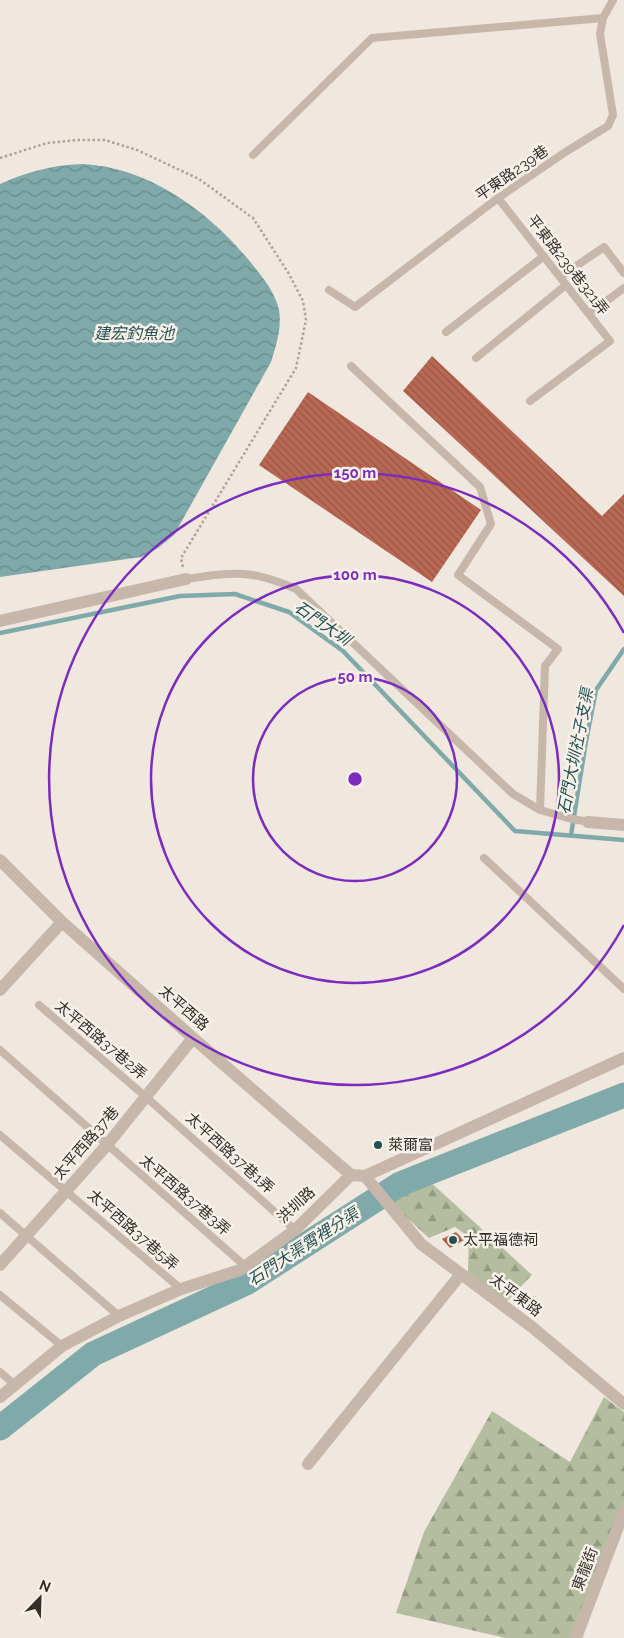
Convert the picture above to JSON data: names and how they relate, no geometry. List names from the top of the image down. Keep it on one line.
{"streets":{"street":["太平西路","太平西路37巷","洪圳路","太平東路","東龍街"],"lane":["平東路239巷","平東路239巷321弄","太平西路37巷2弄","太平西路37巷1弄","太平西路37巷3弄","太平西路37巷5弄"]},"crossings":[["平東路239巷","平東路239巷321弄"],["太平西路","太平西路37巷"],["太平西路","洪圳路"],["太平西路","太平東路"],["太平西路37巷2弄","太平西路37巷"],["太平西路37巷2弄","太平西路37巷1弄"],["太平西路37巷","太平西路37巷1弄"],["太平西路37巷","太平西路37巷3弄"],["太平西路37巷","太平西路37巷5弄"],["太平西路37巷1弄","洪圳路"],["太平西路37巷3弄","洪圳路"],["洪圳路","太平西路37巷5弄"],["洪圳路","太平東路"]],"water":["建宏釣魚池","石門大圳","石門大圳社子支渠","石門大渠霄裡分渠"],"places":["萊爾富","太平福德祠"],"north":"top right","rings":["150 m","100 m","50 m"]}
